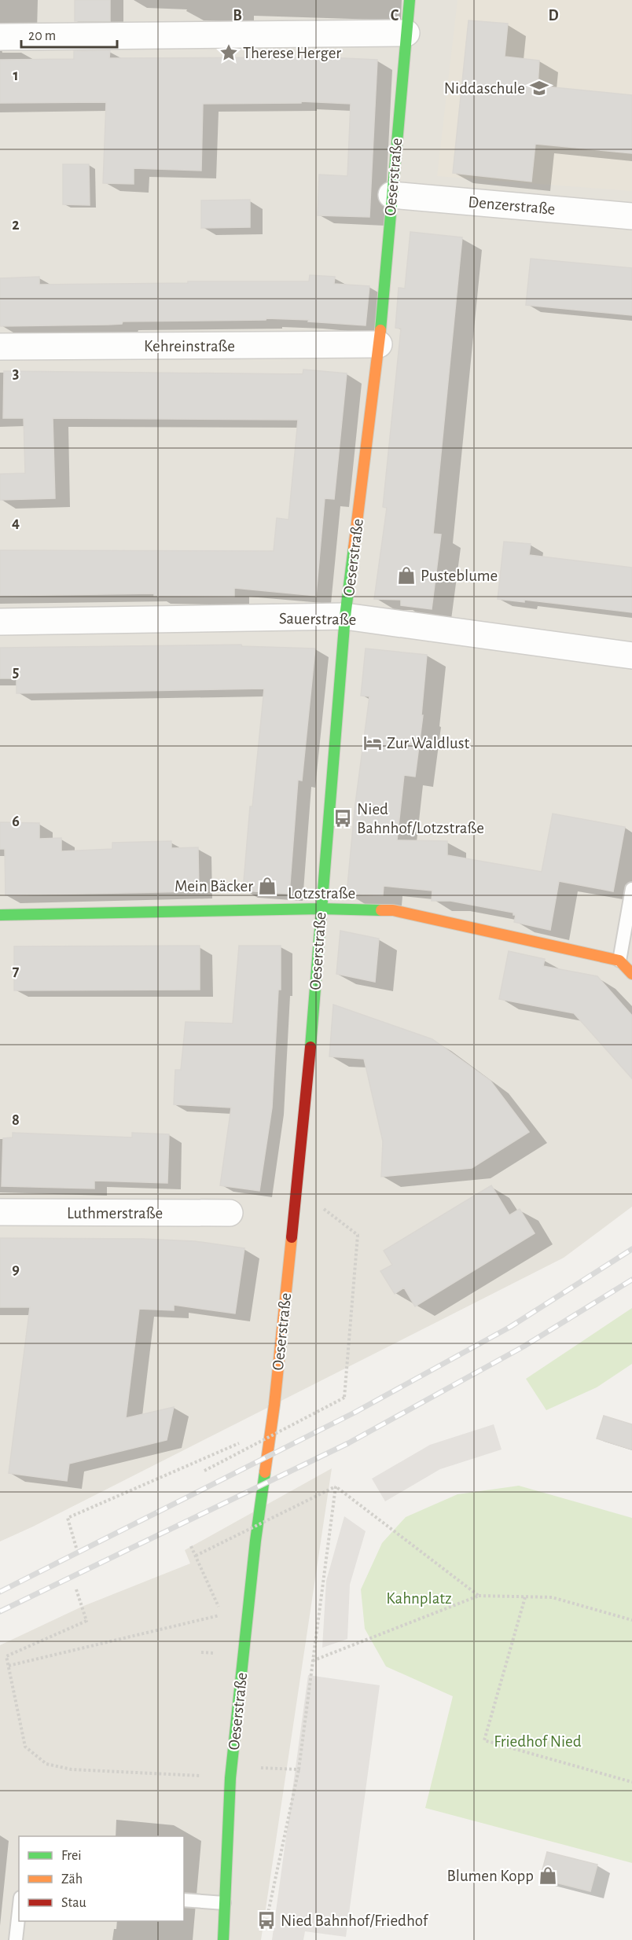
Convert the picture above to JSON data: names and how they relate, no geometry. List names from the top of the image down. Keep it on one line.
{"streets":{"street":["Oeserstraße","Denzerstraße","Kehreinstraße","Sauerstraße","Lotzstraße","Luthmerstraße"]},"crossings":[["Oeserstraße","Denzerstraße"],["Oeserstraße","Kehreinstraße"],["Oeserstraße","Sauerstraße"],["Oeserstraße","Lotzstraße"]],"parks":["Kahnplatz","Friedhof Nied"],"places":{"place":["Therese Herger"],"school or university":["Niddaschule"],"shop":["Pusteblume","Mein Bäcker","Blumen Kopp"],"hotel":["Zur Waldlust"],"bus stop":["Nied Bahnhof/Lotzstraße","Nied Bahnhof/Friedhof"]},"legend":["Frei","Zäh","Stau"],"scale_bar":"20 m","grid":{"columns":["B","C","D"],"rows":["1","2","3","4","5","6","7","8","9"]}}
